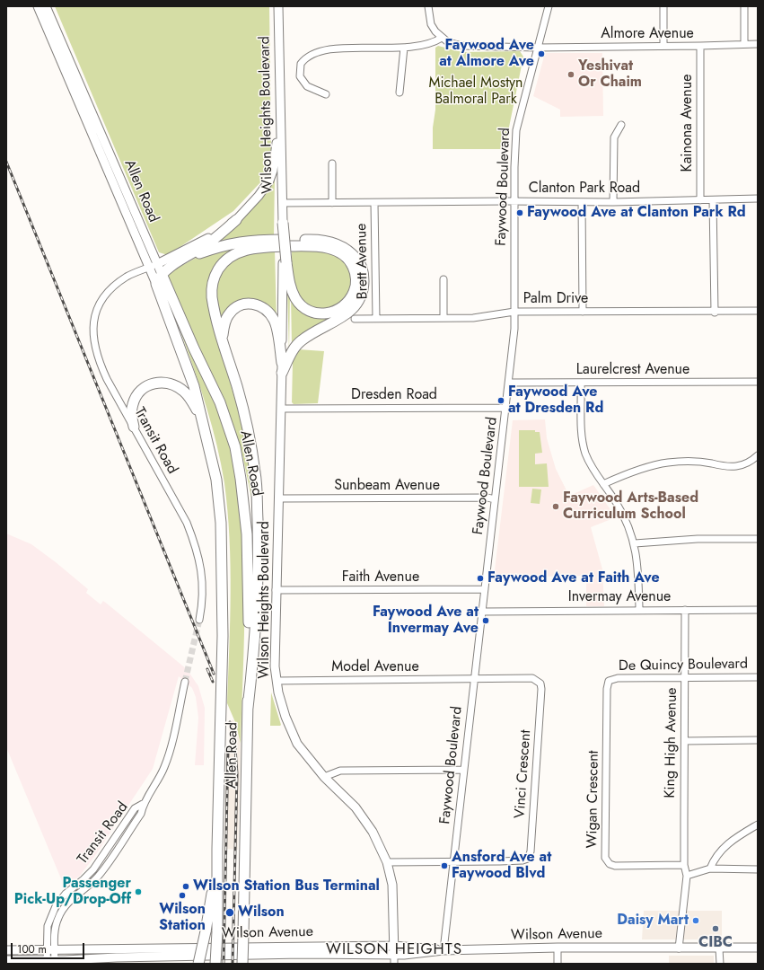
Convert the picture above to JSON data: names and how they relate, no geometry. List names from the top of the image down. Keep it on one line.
{"streets":{"highway":["Allen Road"],"main road":["Wilson Heights Boulevard","Wilson Avenue"],"street":["Almore Avenue","Kainona Avenue","Faywood Boulevard","Clanton Park Road","Brett Avenue","Palm Drive","Laurelcrest Avenue","Dresden Road","Transit Road","Sunbeam Avenue","Faith Avenue","Invermay Avenue","De Quincy Boulevard","Model Avenue","King High Avenue","Vinci Crescent","Wigan Crescent"]},"crossings":[["Almore Avenue","Kainona Avenue"],["Almore Avenue","Faywood Boulevard"],["Wilson Heights Boulevard","Clanton Park Road"],["Wilson Heights Boulevard","Dresden Road"],["Wilson Heights Boulevard","Sunbeam Avenue"],["Wilson Heights Boulevard","Faith Avenue"],["Wilson Heights Boulevard","Model Avenue"],["Wilson Heights Boulevard","Wilson Avenue"],["Kainona Avenue","Clanton Park Road"],["Faywood Boulevard","Clanton Park Road"],["Faywood Boulevard","Palm Drive"],["Faywood Boulevard","Laurelcrest Avenue"],["Faywood Boulevard","Dresden Road"],["Faywood Boulevard","Sunbeam Avenue"],["Faywood Boulevard","Faith Avenue"],["Faywood Boulevard","Invermay Avenue"],["Faywood Boulevard","Model Avenue"],["Faywood Boulevard","Vinci Crescent"],["Faywood Boulevard","Wilson Avenue"],["Clanton Park Road","Brett Avenue"],["Allen Road","Transit Road"],["Brett Avenue","Palm Drive"],["Transit Road","Wilson Avenue"],["Invermay Avenue","King High Avenue"],["De Quincy Boulevard","King High Avenue"],["De Quincy Boulevard","Wigan Crescent"],["Model Avenue","Vinci Crescent"],["King High Avenue","Wigan Crescent"]],"districts":["WILSON HEIGHTS"],"parks":["Michael Mostyn Balmoral Park"],"places":["Faywood Ave at Almore Ave","Yeshivat Or Chaim","Faywood Ave at Clanton Park Rd","Faywood Ave at Dresden Rd","Faywood Arts-Based Curriculum School","Faywood Ave at Faith Ave","Faywood Ave at Invermay Ave","Ansford Ave at Faywood Blvd","Wilson Station Bus Terminal","Passenger Pick-Up/Drop-Off","Wilson Station","Wilson","Daisy Mart","CIBC"],"scale_bar":"100 m"}
